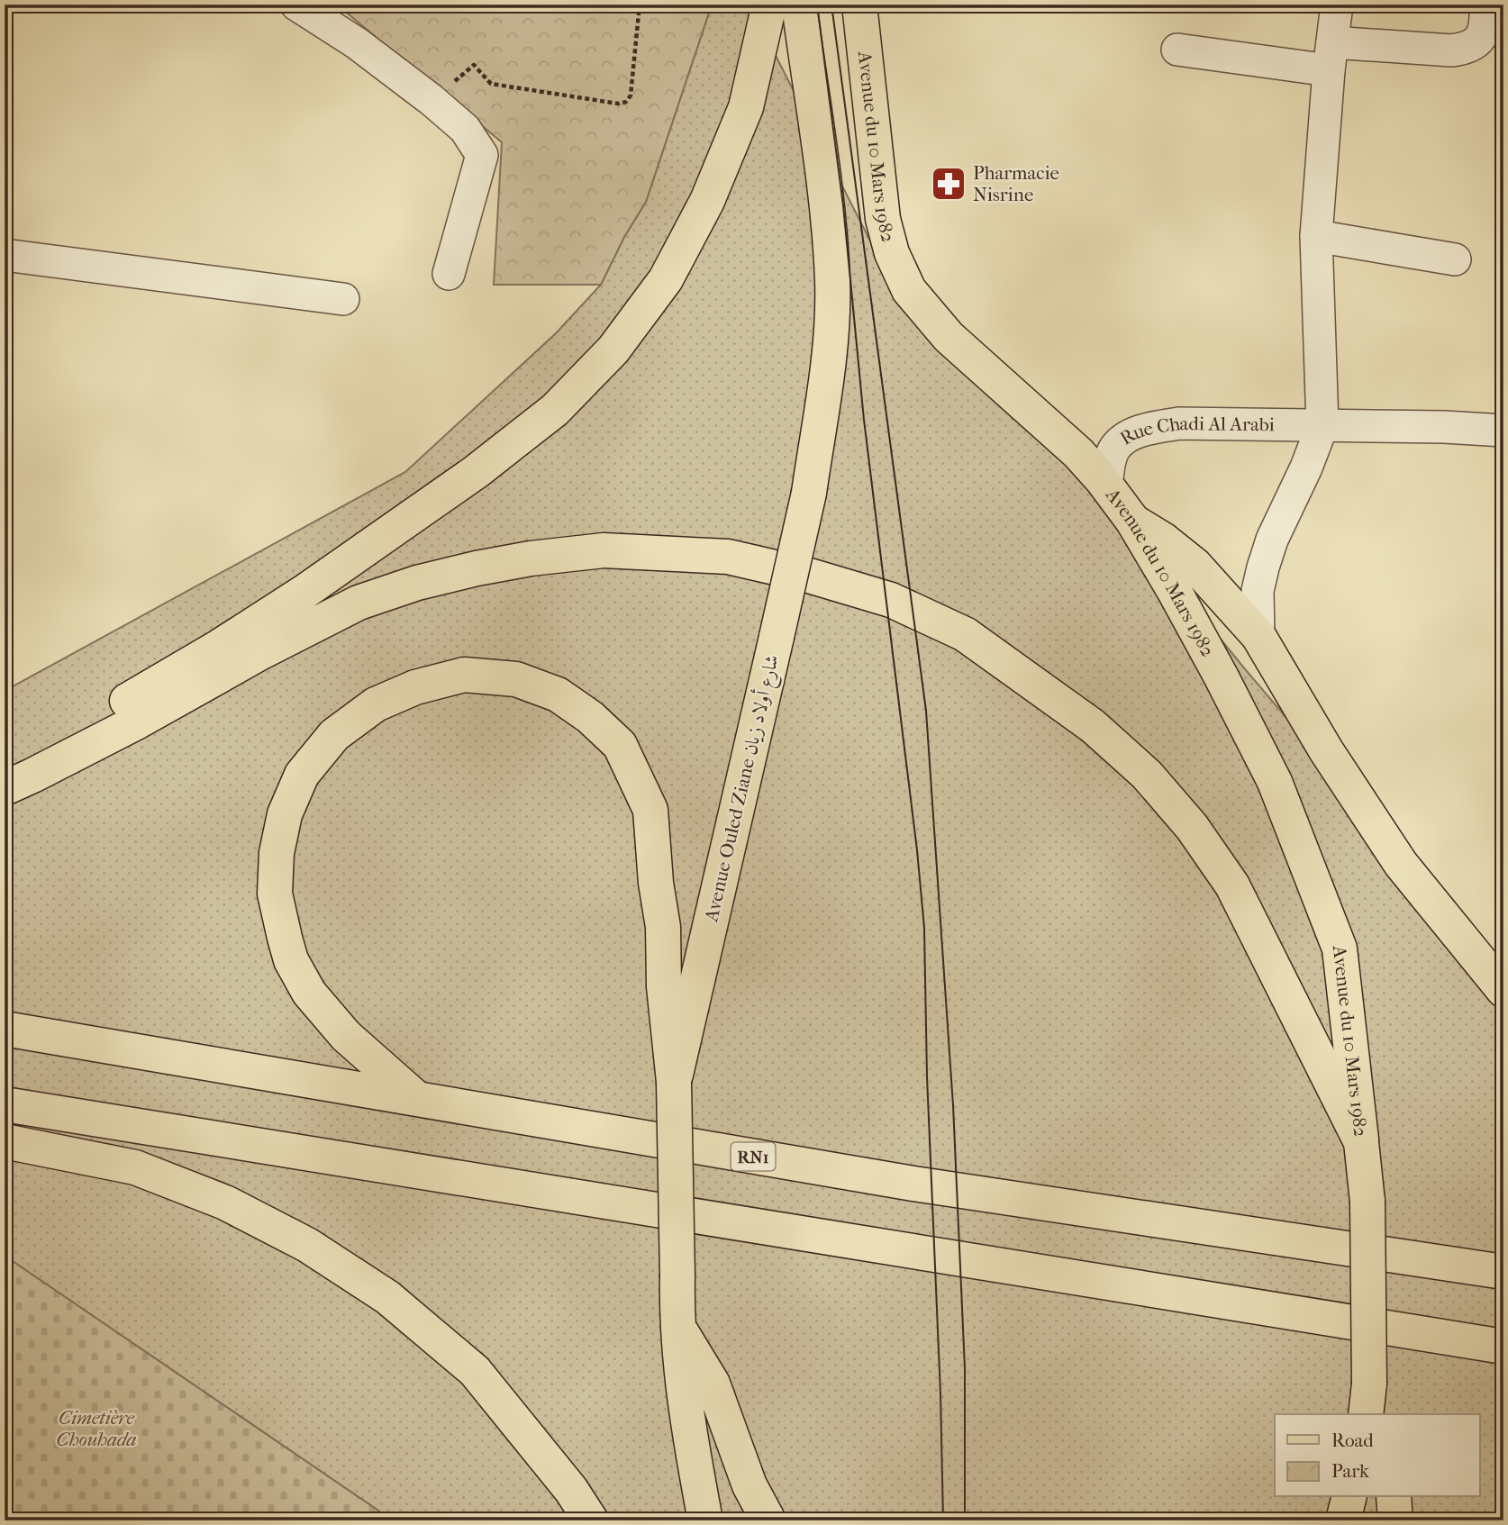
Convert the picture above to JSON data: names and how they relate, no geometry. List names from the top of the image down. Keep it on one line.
{"streets":{"main road":["Avenue du 10 Mars 1982","Avenue Ouled Ziane شارع أولاد زيان","RN1"],"street":["Rue Chadi Al Arabi"]},"crossings":[["Avenue du 10 Mars 1982","Rue Chadi Al Arabi"]],"parks":["Cimetière Chouhada"],"places":{"pharmacy":["Pharmacie Nisrine"]},"legend":["Road","Park"]}
